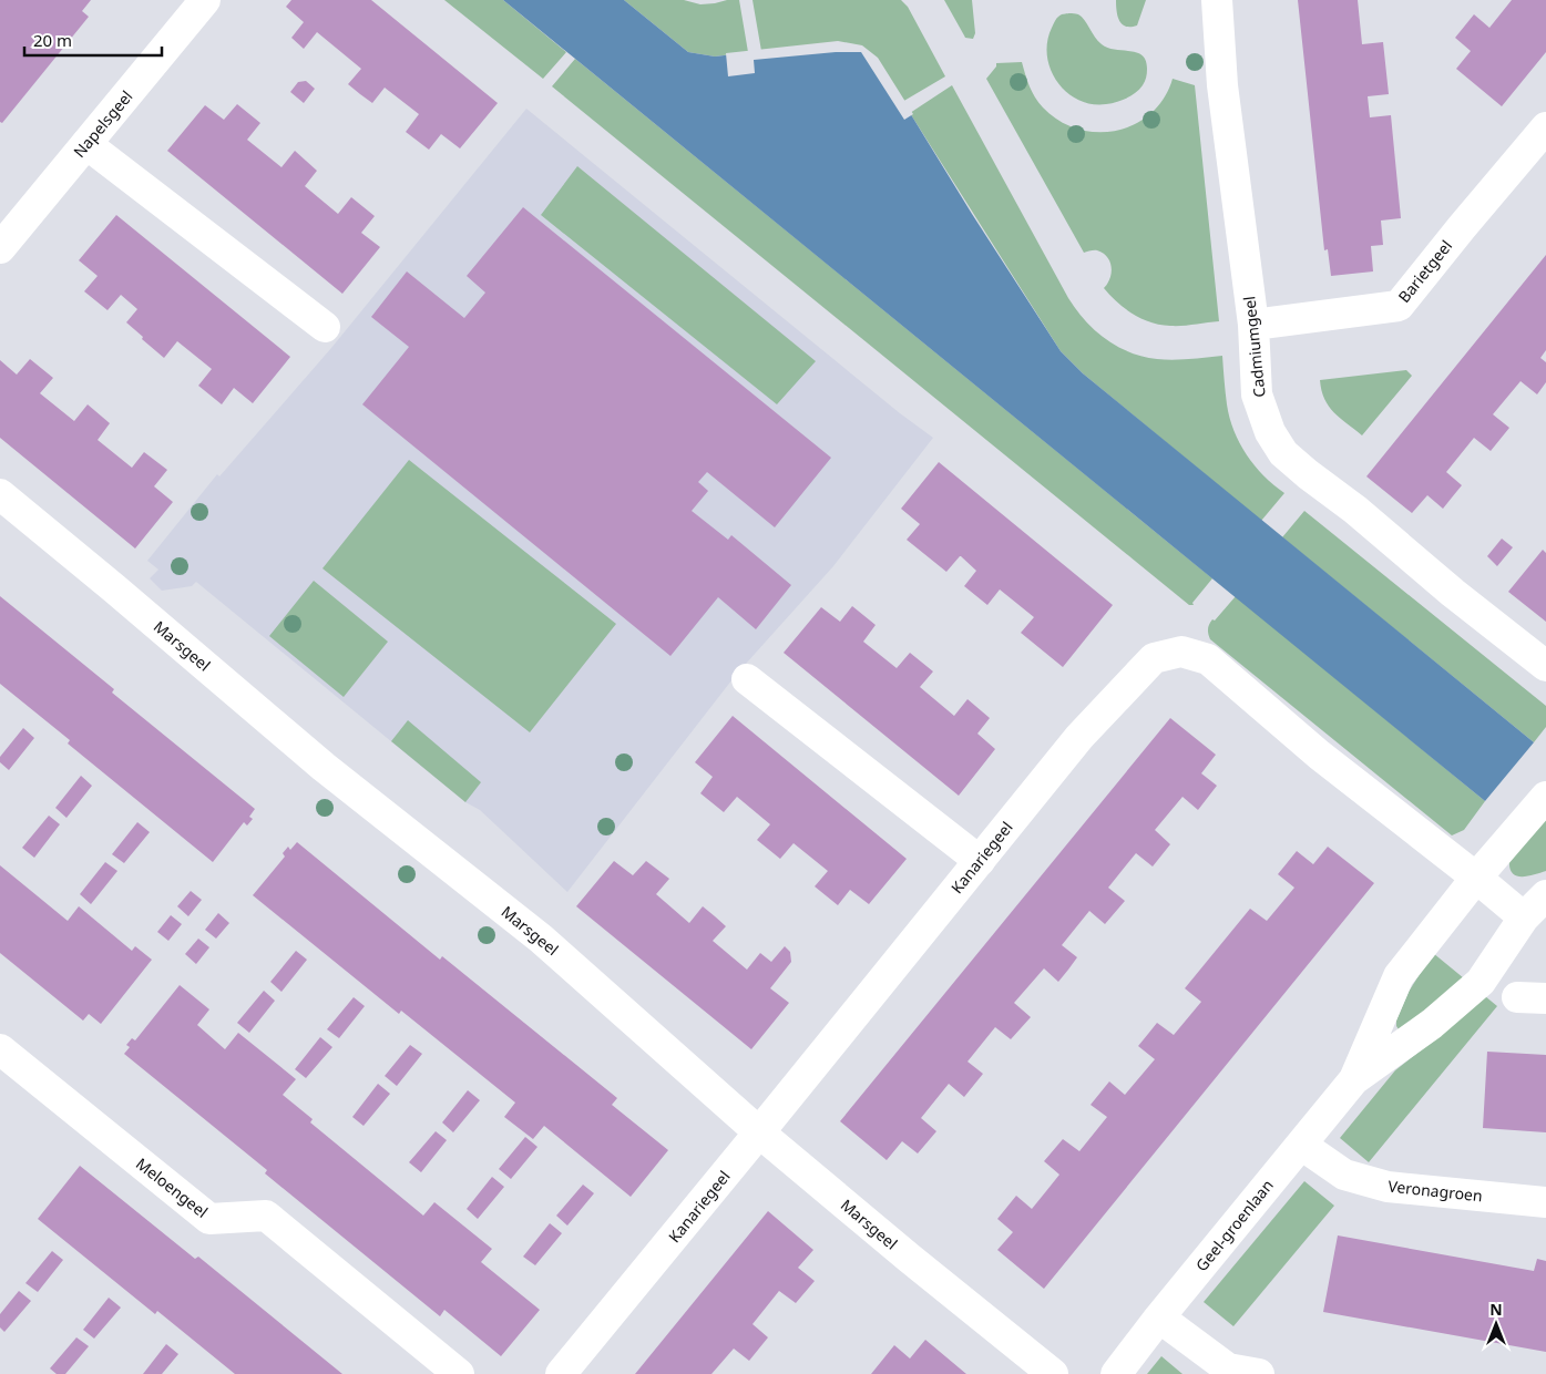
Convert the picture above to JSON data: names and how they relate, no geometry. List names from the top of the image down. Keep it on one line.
{"streets":{"street":["Napelsgeel","Barietgeel","Cadmiumgeel","Marsgeel","Kanariegeel","Meloengeel","Veronagroen","Geel-groenlaan"]},"crossings":[["Barietgeel","Cadmiumgeel"],["Marsgeel","Kanariegeel"],["Kanariegeel","Geel-groenlaan"],["Veronagroen","Geel-groenlaan"]],"scale_bar":"20 m","north":"top"}
